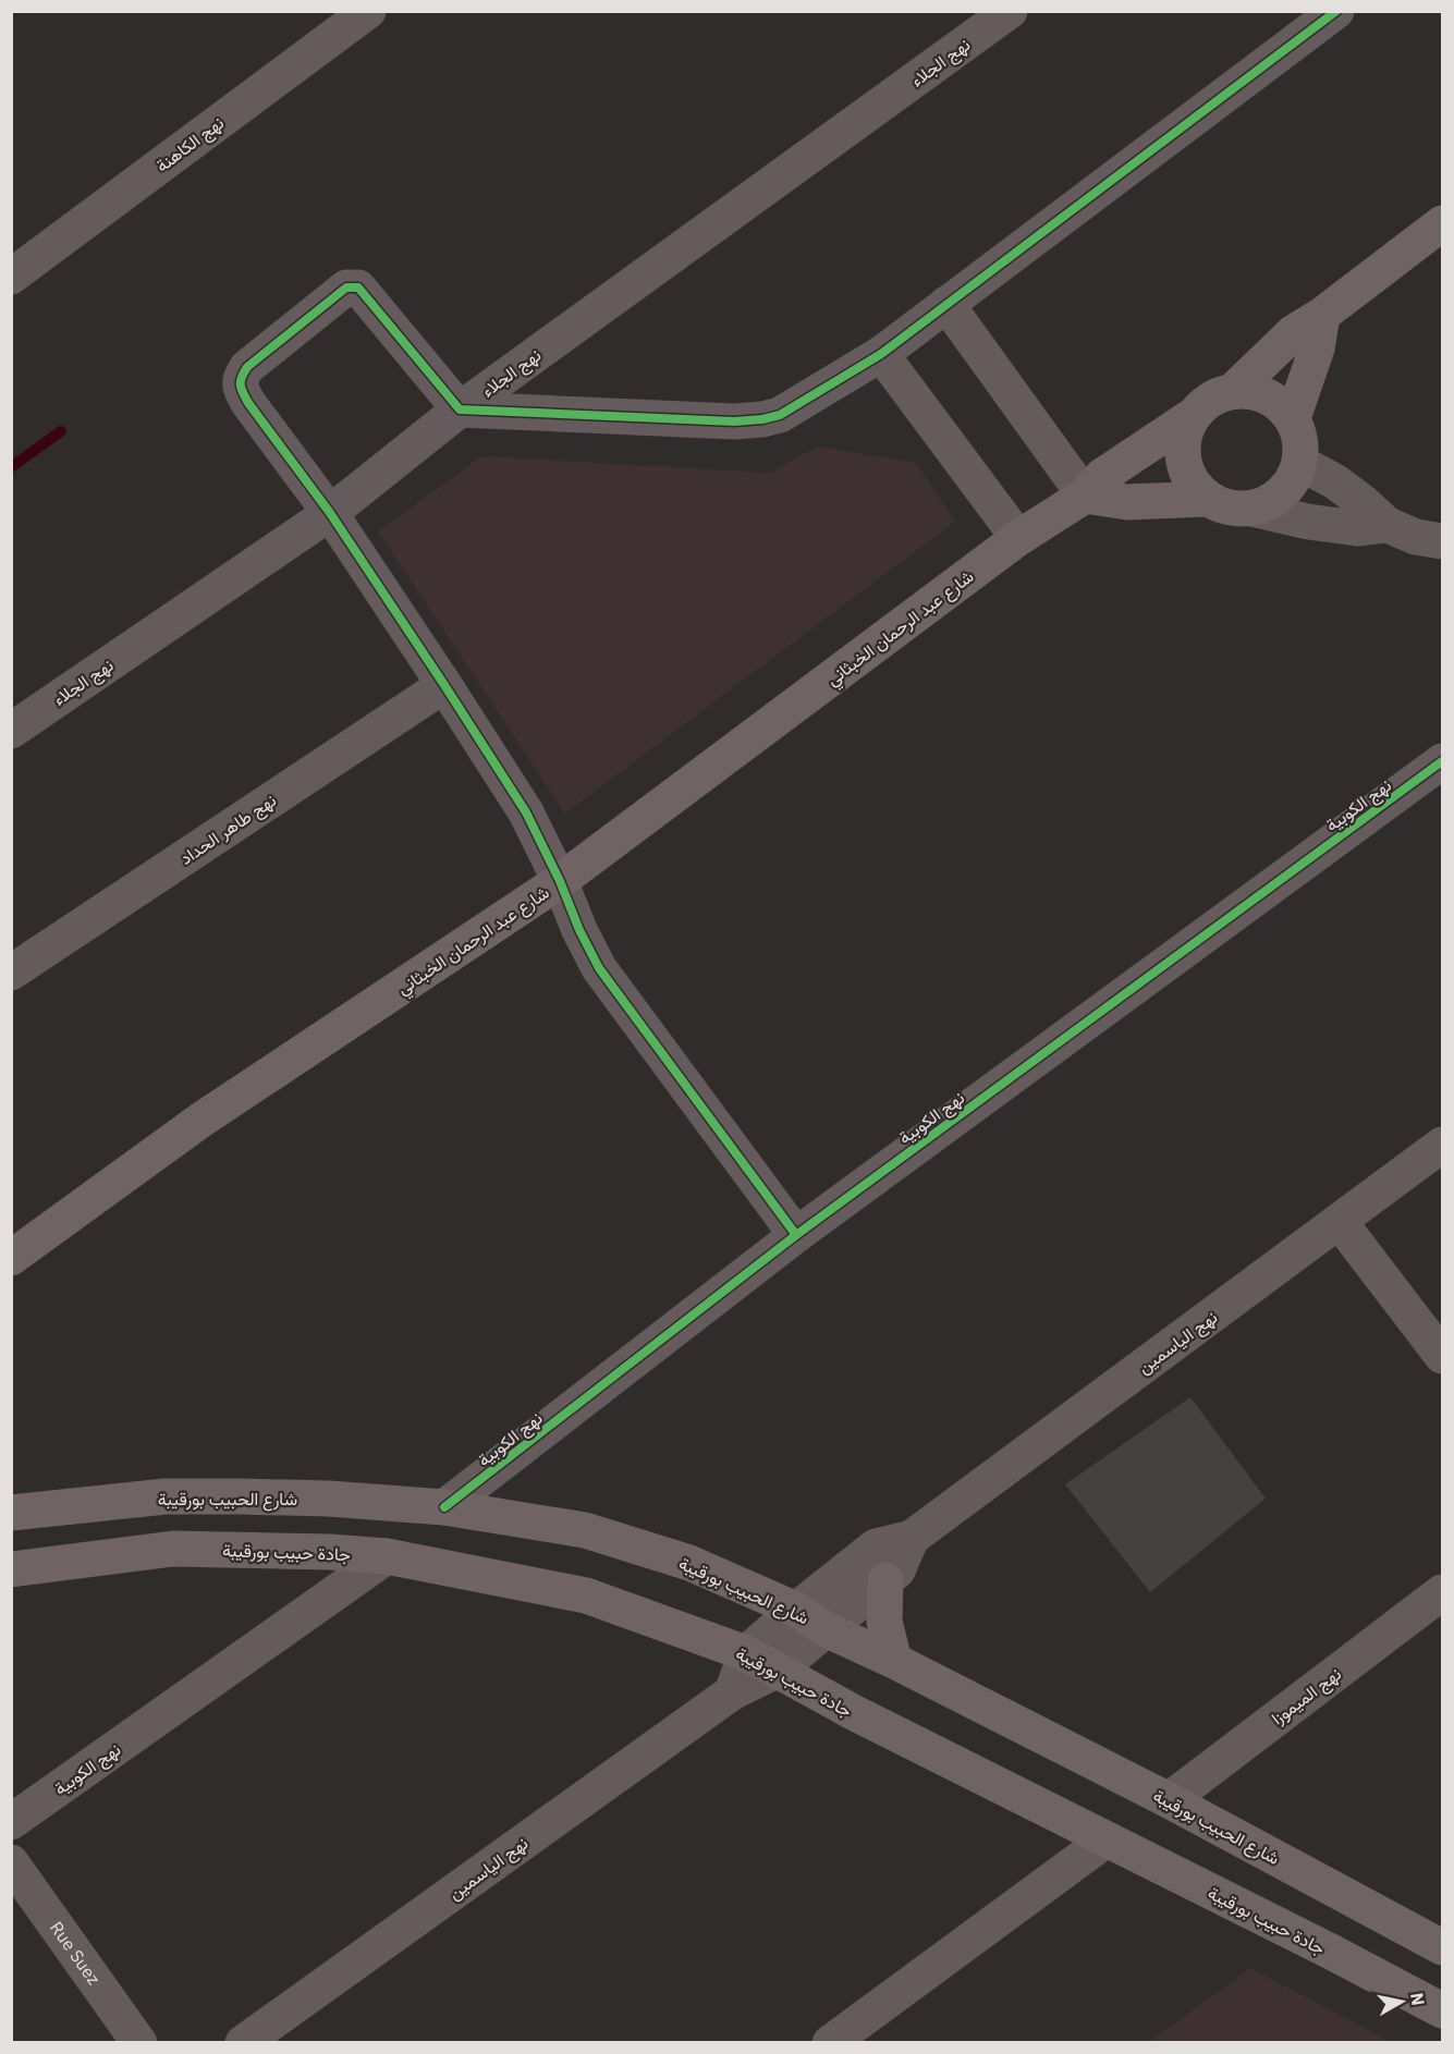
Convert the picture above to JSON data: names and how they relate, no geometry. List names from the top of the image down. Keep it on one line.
{"streets":{"main road":["شارع عبد الرحمان الخبثاني","شارع الحبيب بورقيبة","جادة حبيب بورقيبة"],"street":["نهج الجلاء","نهج الكاهنة","نهج الكوبية","نهج طاهر الحداد","نهج الياسمين","نهج الميموزا","Rue Suez"]},"crossings":[["نهج الكوبية","شارع الحبيب بورقيبة"],["نهج الكوبية","جادة حبيب بورقيبة"],["نهج الياسمين","شارع الحبيب بورقيبة"],["نهج الياسمين","جادة حبيب بورقيبة"],["شارع الحبيب بورقيبة","نهج الميموزا"]],"north":"right"}
